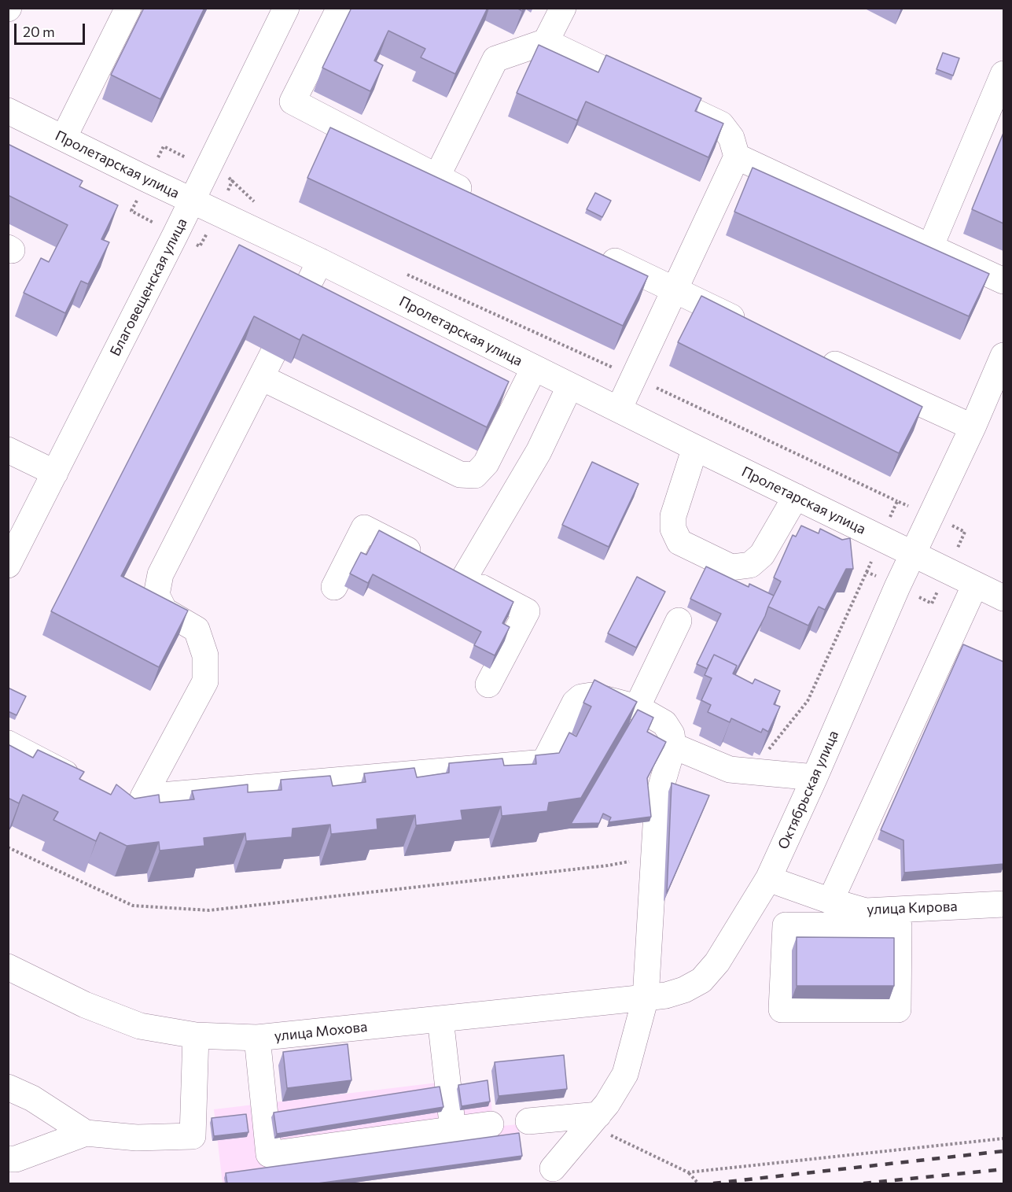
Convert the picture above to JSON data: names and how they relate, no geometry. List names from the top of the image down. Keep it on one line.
{"streets":{"street":["Пролетарская улица","Благовещенская улица","Октябрьская улица","улица Кирова","улица Мохова"]},"crossings":[["Пролетарская улица","Благовещенская улица"],["Пролетарская улица","Октябрьская улица"],["Октябрьская улица","улица Кирова"],["Октябрьская улица","улица Мохова"]],"scale_bar":"20 m"}
